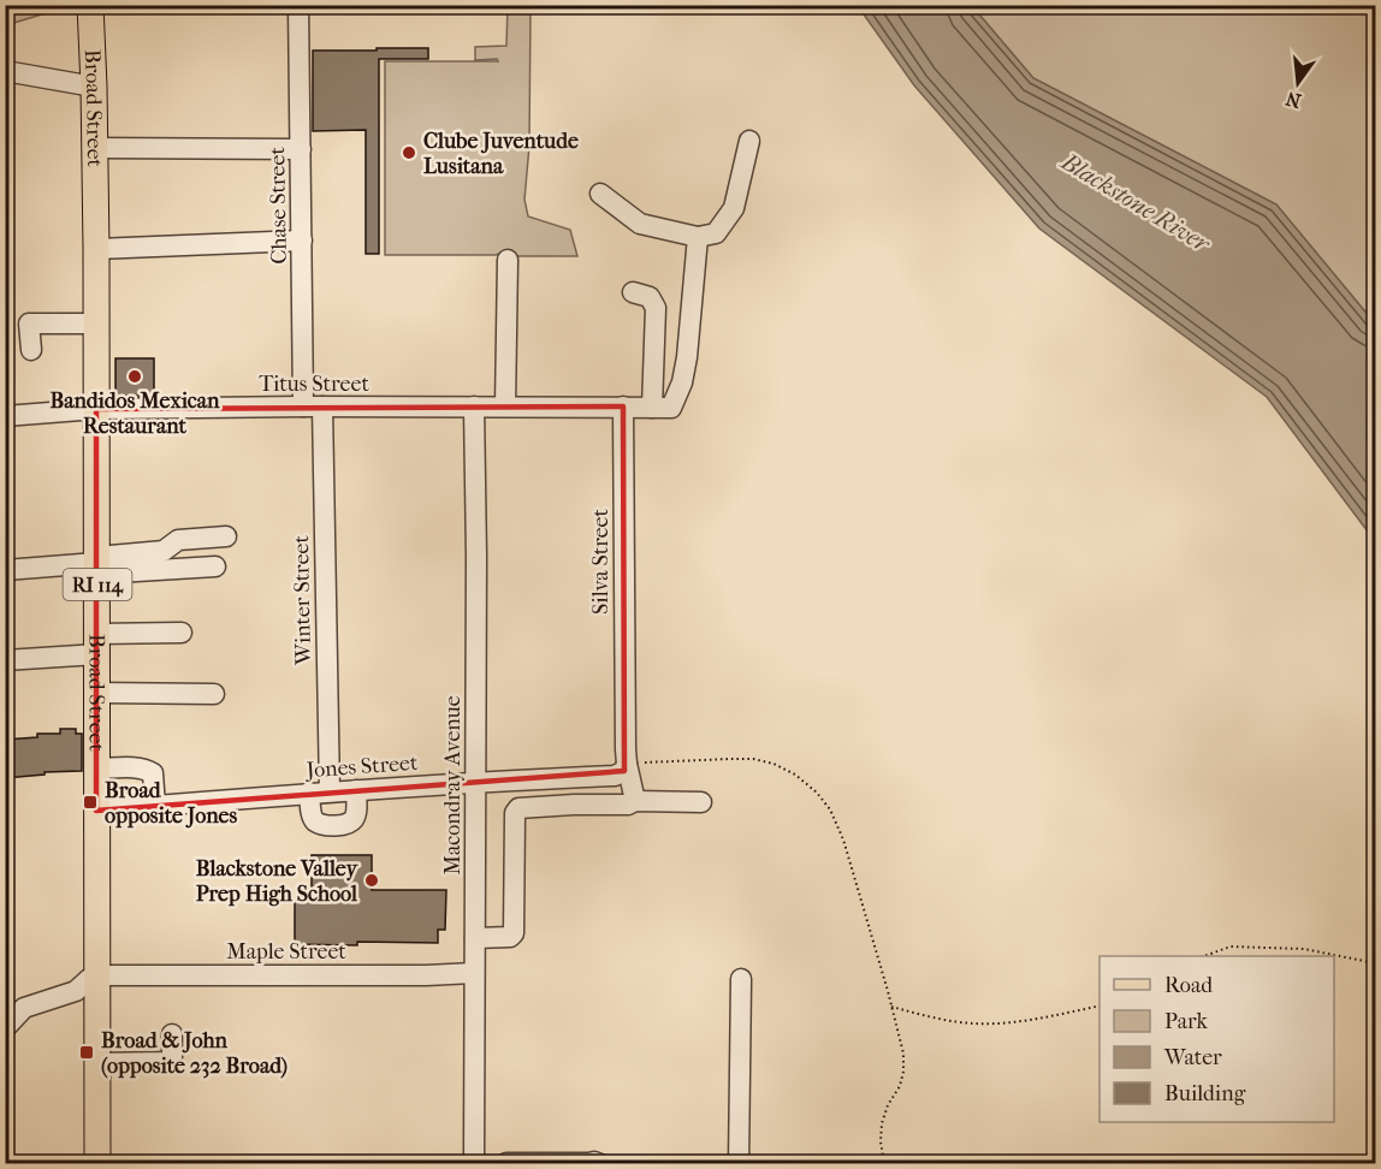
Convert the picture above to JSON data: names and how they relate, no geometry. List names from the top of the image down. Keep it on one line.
{"streets":{"main road":["Broad Street","RI 114"],"street":["Chase Street","Titus Street","Silva Street","Winter Street","Jones Street","Macondray Avenue","Maple Street"]},"crossings":[["Broad Street","Titus Street"],["Broad Street","Jones Street"],["Broad Street","Maple Street"],["Chase Street","Titus Street"],["Chase Street","Winter Street"],["Titus Street","Silva Street"],["Titus Street","Winter Street"],["Titus Street","Macondray Avenue"],["Silva Street","Jones Street"],["Winter Street","Jones Street"],["Jones Street","Macondray Avenue"],["Macondray Avenue","Maple Street"]],"water":["Blackstone River"],"places":{"other":["Clube Juventude Lusitana","Bandidos Mexican Restaurant","Blackstone Valley Prep High School"],"transit":["Broad opposite Jones","Broad & John (opposite 232 Broad)"]},"legend":["Road","Park","Water","Building"],"north":"bottom"}
